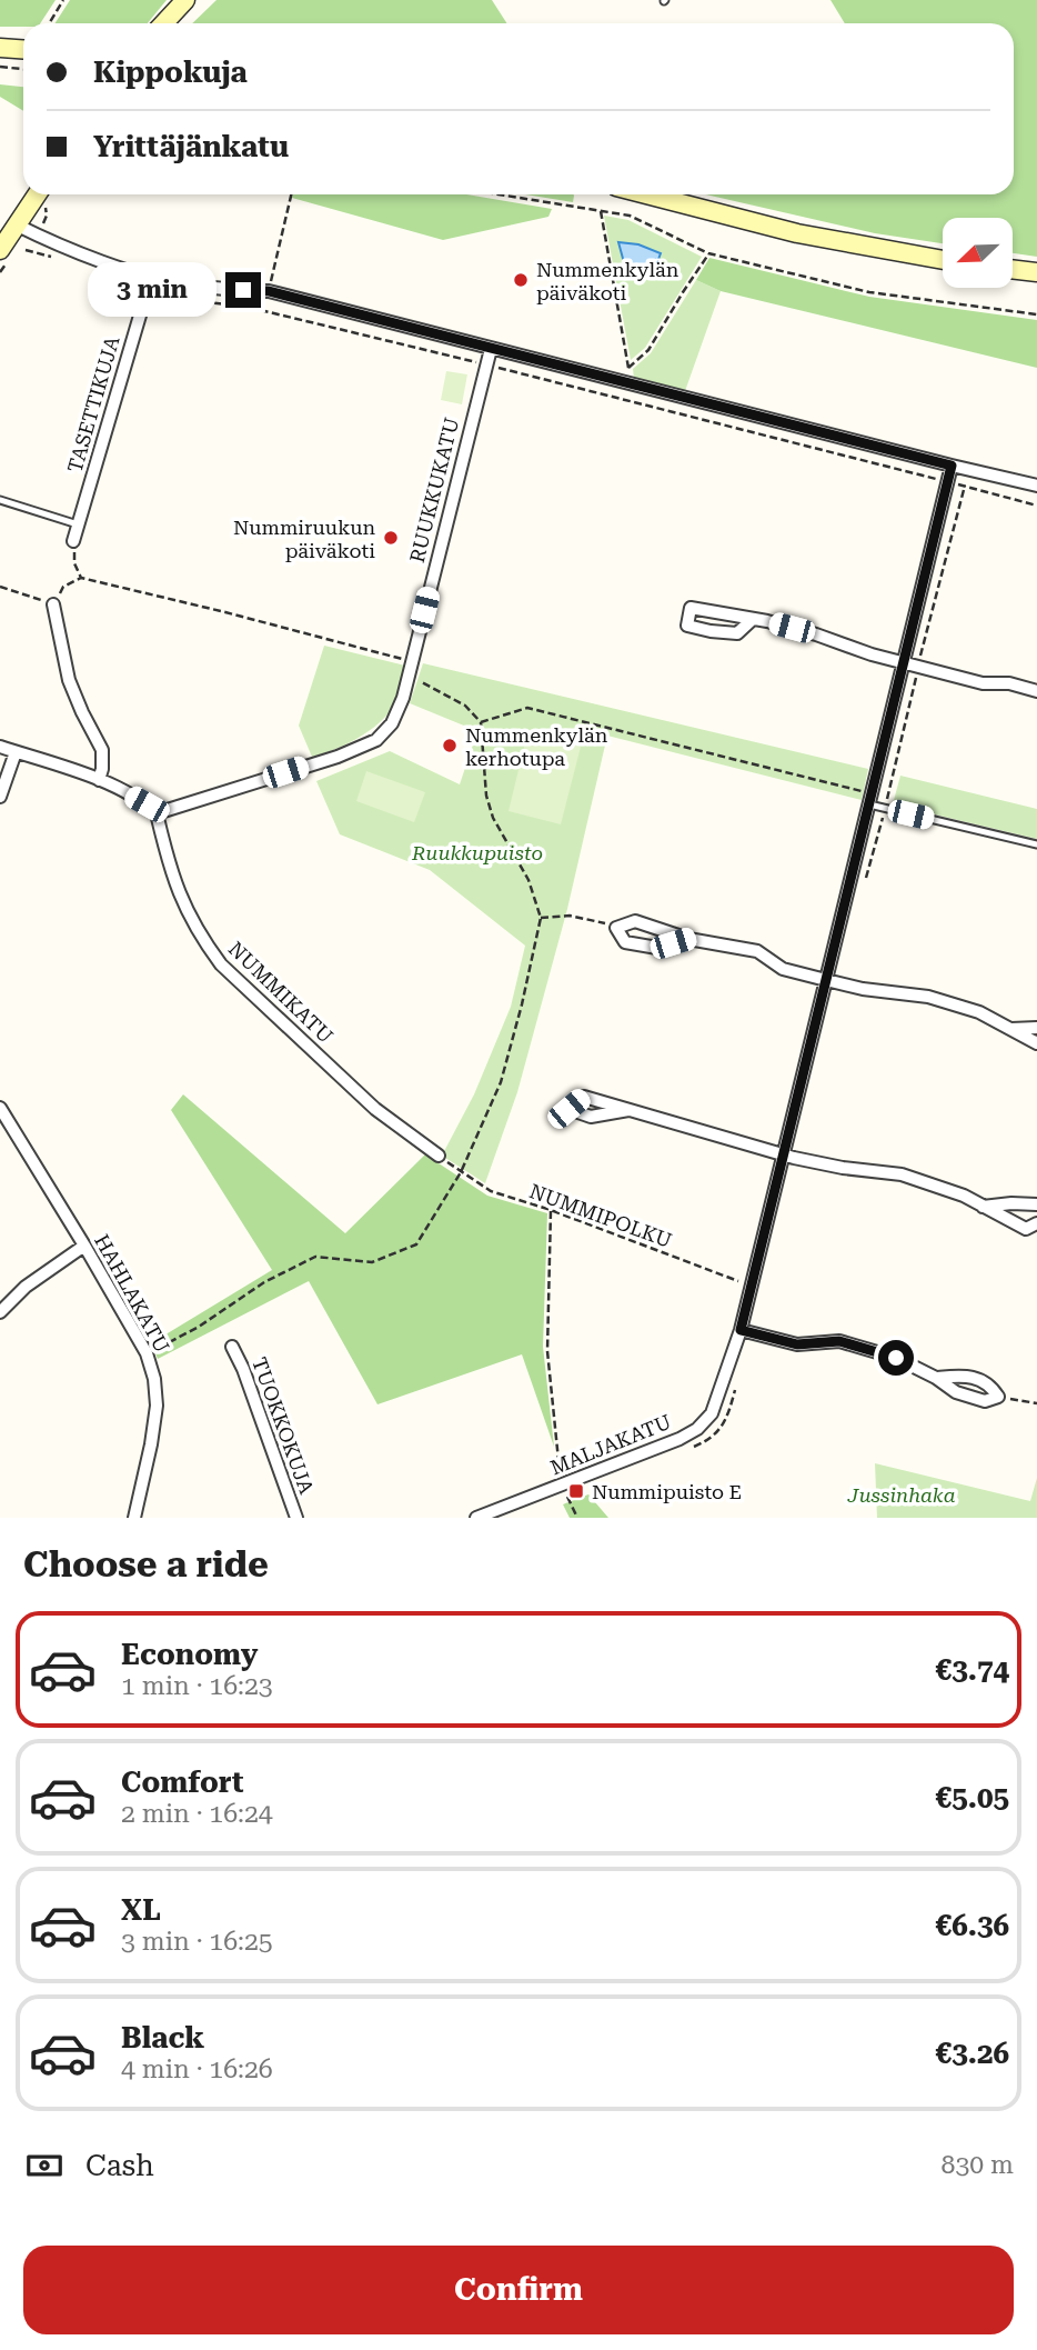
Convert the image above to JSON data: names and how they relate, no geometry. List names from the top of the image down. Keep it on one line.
{"streets":{"street":["TASETTIKUJA","RUUKKUKATU","NUMMIKATU","HAHLAKATU","TUOKKOKUJA","MALJAKATU"],"path":["NUMMIPOLKU"]},"crossings":[["RUUKKUKATU","NUMMIKATU"],["NUMMIKATU","NUMMIPOLKU"],["NUMMIPOLKU","MALJAKATU"]],"parks":["Ruukkupuisto","Jussinhaka"],"places":{"other":["Nummenkylän päiväkoti","Nummiruukun päiväkoti","Nummenkylän kerhotupa"],"transit":["Nummipuisto E"]},"north":"bottom left","page":{"banner":["Kippokuja","Yrittäjänkatu"],"bubble":"3 min","heading":"Choose a ride","list":[{"name":"Economy","note":"1 min · 16:23","value":"€3.74"},{"name":"Comfort","note":"2 min · 16:24","value":"€5.05"},{"name":"XL","note":"3 min · 16:25","value":"€6.36"},{"name":"Black","note":"4 min · 16:26","value":"€3.26"}],"pay":["Cash","830 m"],"buttons":"Confirm"}}
